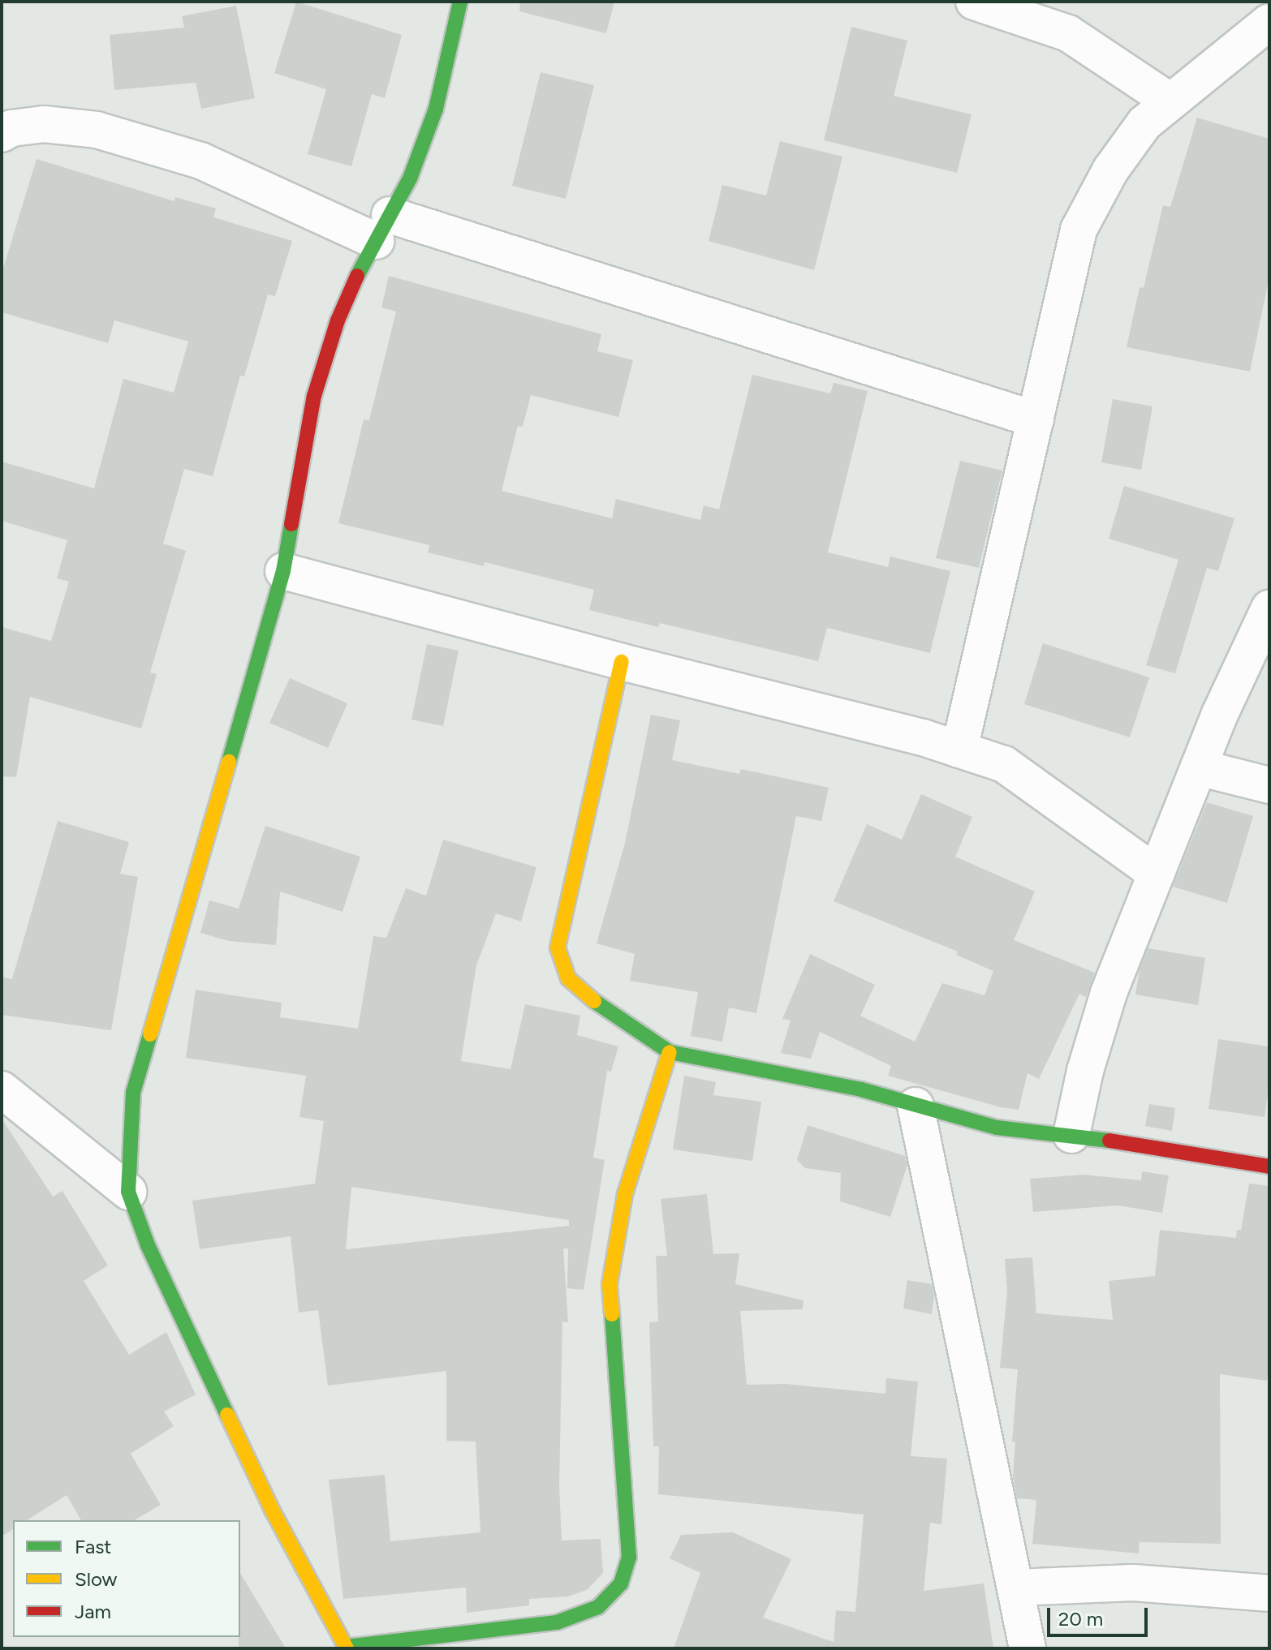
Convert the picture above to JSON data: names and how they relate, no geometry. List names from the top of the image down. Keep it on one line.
{"legend":["Fast","Slow","Jam"],"scale_bar":"20 m"}
